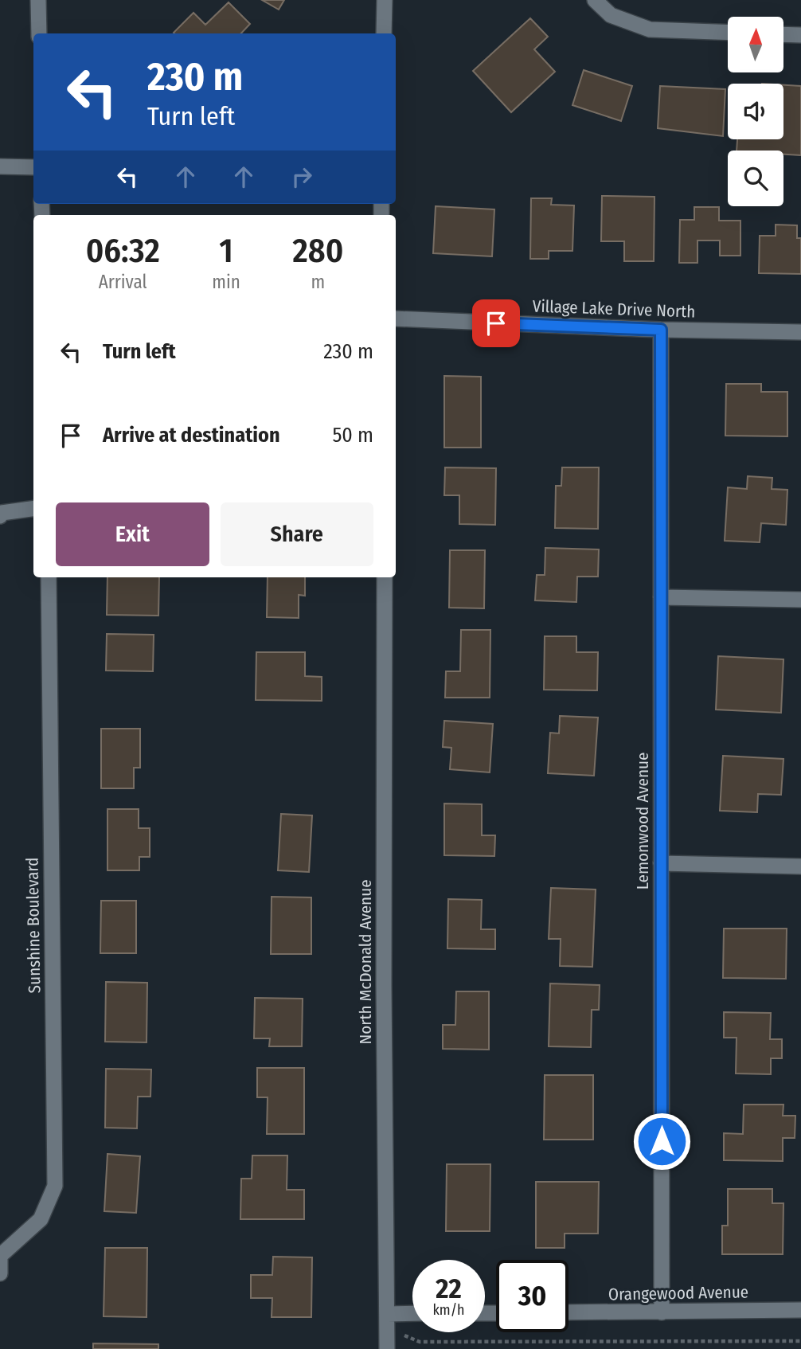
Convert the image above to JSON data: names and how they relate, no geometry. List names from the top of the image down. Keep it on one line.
{"streets":{"street":["Village Lake Drive North","Lemonwood Avenue","Sunshine Boulevard","North McDonald Avenue","Orangewood Avenue"]},"crossings":[["Village Lake Drive North","Lemonwood Avenue"],["Lemonwood Avenue","Orangewood Avenue"]],"north":"top","page":{"turn":["230 m","Turn left"],"eta":["06:32","Arrival","1","min","280","m"],"list":[{"name":"Turn left","value":"230 m"},{"name":"Arrive at destination","value":"50 m"}],"buttons":["Exit","Share"],"speed":"22 km/h","limit":"30"}}
